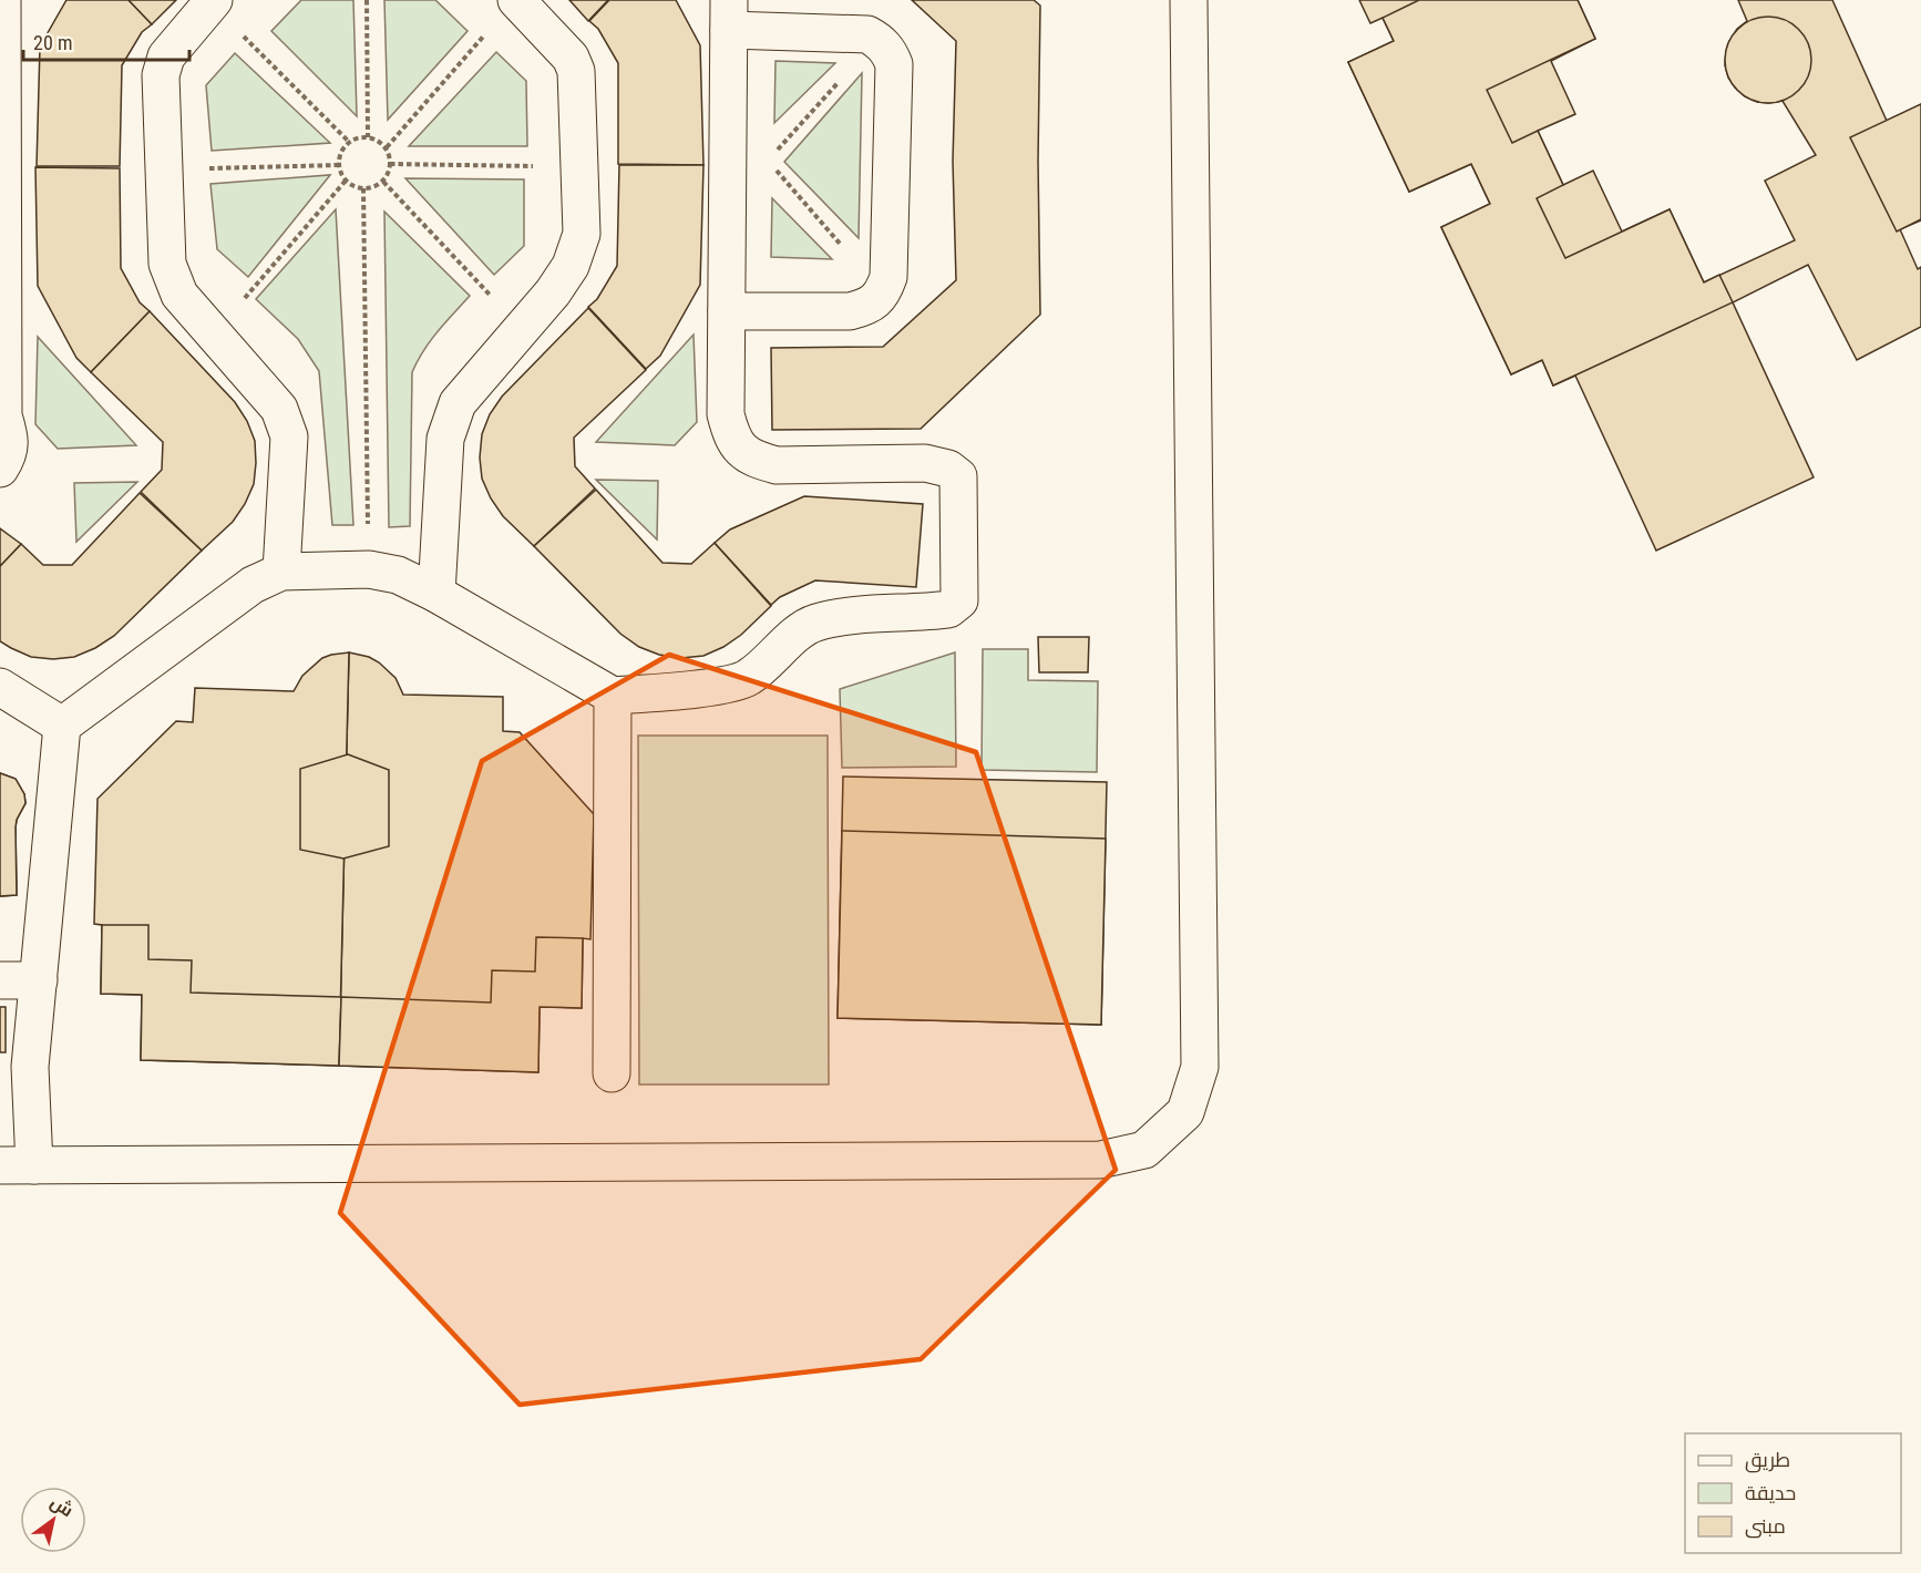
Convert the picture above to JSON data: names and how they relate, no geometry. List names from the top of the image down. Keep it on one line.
{"legend":["طريق","حديقة","مبنى"],"scale_bar":"20 m","north":"top right"}
